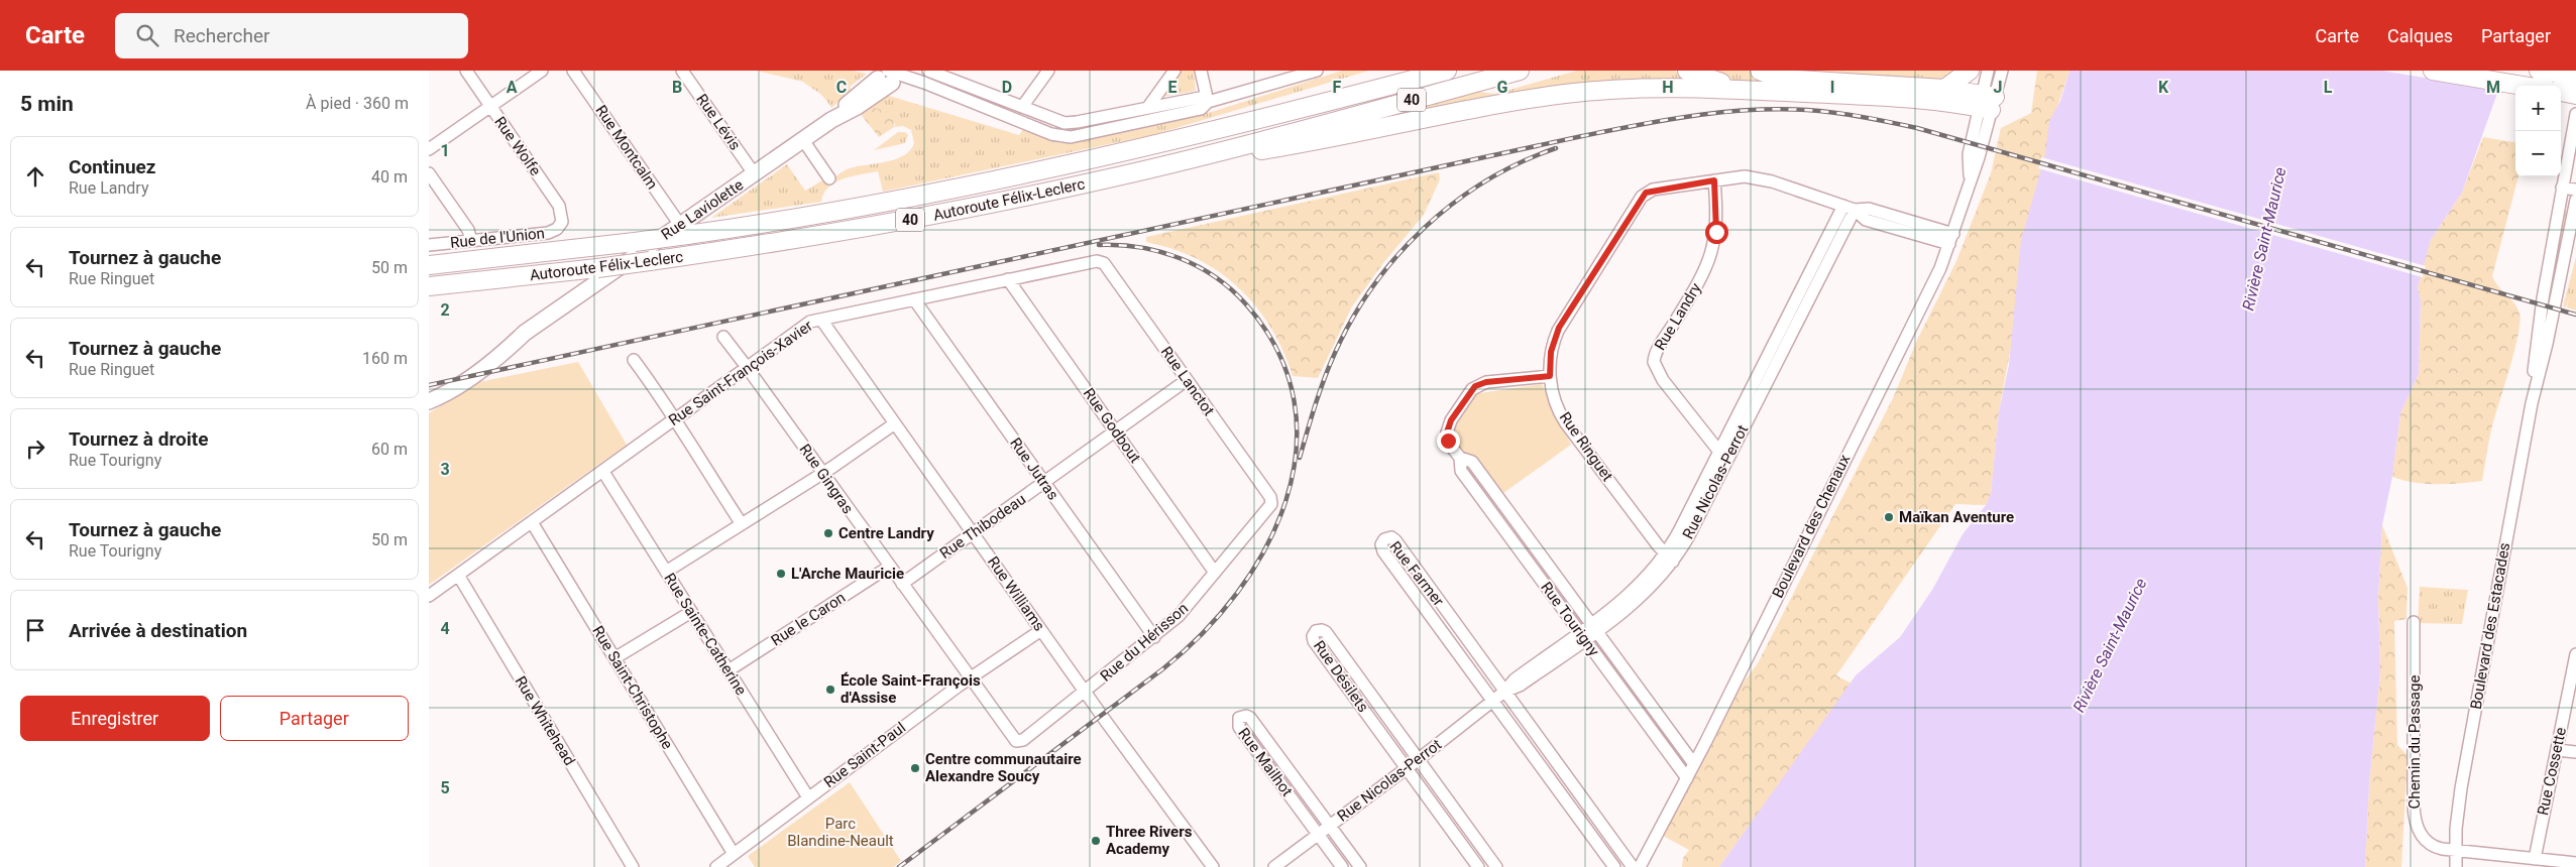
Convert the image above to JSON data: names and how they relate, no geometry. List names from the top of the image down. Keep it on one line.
{"streets":{"highway":["40","Autoroute Félix-Leclerc"],"main road":["Rue Laviolette"],"street":["Rue Lévis","Rue Wolfe","Rue Montcalm","Rue de l'Union","Rue Landry","Rue Saint-François-Xavier","Rue Lanctot","Rue Godbout","Rue Ringuet","Rue Jutras","Rue Gingras","Rue Nicolas-Perrot","Rue Thibodeau","Boulevard des Chenaux","Rue Farmer","Rue Williams","Rue le Caron","Rue Tourigny","Boulevard des Estacades","Rue Sainte-Catherine","Rue du Hérisson","Rue Désilets","Rue Saint-Christophe","Rue Whitehead","Chemin du Passage","Rue Saint-Paul","Rue Mailhot","Rue Cossette"]},"crossings":[["Rue Lévis","Rue Laviolette"],["Rue Wolfe","Rue de l'Union"],["Rue Montcalm","Autoroute Félix-Leclerc"],["Rue Montcalm","Rue Laviolette"],["Autoroute Félix-Leclerc","Rue Laviolette"],["Rue Landry","Rue Ringuet"],["Rue Landry","Rue Nicolas-Perrot"],["Rue Saint-François-Xavier","Rue Lanctot"],["Rue Saint-François-Xavier","Rue Godbout"],["Rue Saint-François-Xavier","Rue Jutras"],["Rue Saint-François-Xavier","Rue Gingras"],["Rue Saint-François-Xavier","Rue Williams"],["Rue Saint-François-Xavier","Rue Sainte-Catherine"],["Rue Saint-François-Xavier","Rue Saint-Christophe"],["Rue Saint-François-Xavier","Rue Whitehead"],["Rue Lanctot","Rue Thibodeau"],["Rue Lanctot","Rue du Hérisson"],["Rue Godbout","Rue Thibodeau"],["Rue Godbout","Rue du Hérisson"],["Rue Ringuet","Rue Nicolas-Perrot"],["Rue Ringuet","Boulevard des Chenaux"],["Rue Ringuet","Rue Tourigny"],["Rue Jutras","Rue Thibodeau"],["Rue Jutras","Rue du Hérisson"],["Rue Gingras","Rue Thibodeau"],["Rue Gingras","Rue le Caron"],["Rue Gingras","Rue du Hérisson"],["Rue Gingras","Rue Saint-Paul"],["Rue Nicolas-Perrot","Rue Farmer"],["Rue Nicolas-Perrot","Rue Tourigny"],["Rue Nicolas-Perrot","Rue Désilets"],["Rue Nicolas-Perrot","Rue Mailhot"],["Rue Thibodeau","Rue Williams"],["Boulevard des Chenaux","Rue Tourigny"],["Rue Williams","Rue du Hérisson"],["Rue Williams","Rue Saint-Paul"],["Rue le Caron","Rue Sainte-Catherine"],["Boulevard des Estacades","Chemin du Passage"],["Rue Sainte-Catherine","Rue Saint-Paul"],["Rue Saint-Christophe","Rue Saint-Paul"]],"water":["Rivière Saint-Maurice"],"parks":["Parc Blandine-Neault"],"places":["Maïkan Aventure","Centre Landry","L'Arche Mauricie","École Saint-François d'Assise","Centre communautaire Alexandre Soucy","Three Rivers Academy"],"page":{"header":"Carte","search":"Rechercher","nav":["Carte","Calques","Partager"],"heading":["5 min","À pied · 360 m"],"map_buttons":["+","−"],"list":[["Continuez","Rue Landry","40 m"],["Tournez à gauche","Rue Ringuet","50 m"],["Tournez à gauche","Rue Ringuet","160 m"],["Tournez à droite","Rue Tourigny","60 m"],["Tournez à gauche","Rue Tourigny","50 m"],"Arrivée à destination"],"buttons":["Enregistrer","Partager"]},"grid":{"columns":["A","B","C","D","E","F","G","H","I","J","K","L","M"],"rows":["1","2","3","4","5"]}}
